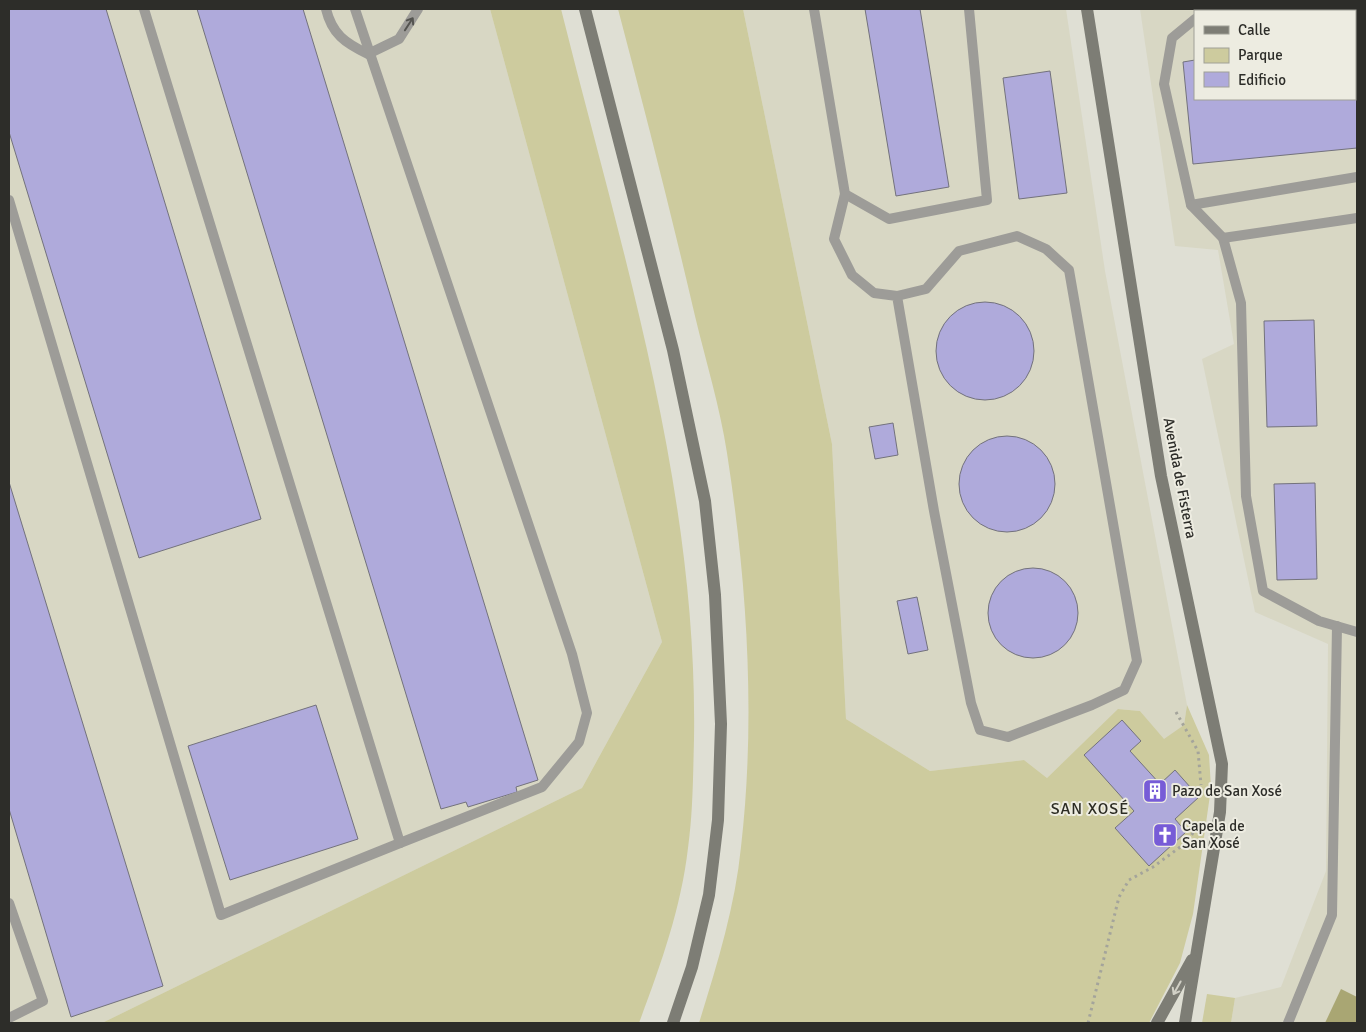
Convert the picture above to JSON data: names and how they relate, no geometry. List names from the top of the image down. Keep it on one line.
{"streets":{"main road":["Avenida de Fisterra"]},"districts":["SAN XOSÉ"],"places":{"building":["Pazo de San Xosé"],"church":["Capela de San Xosé"]},"legend":["Calle","Parque","Edificio"]}
